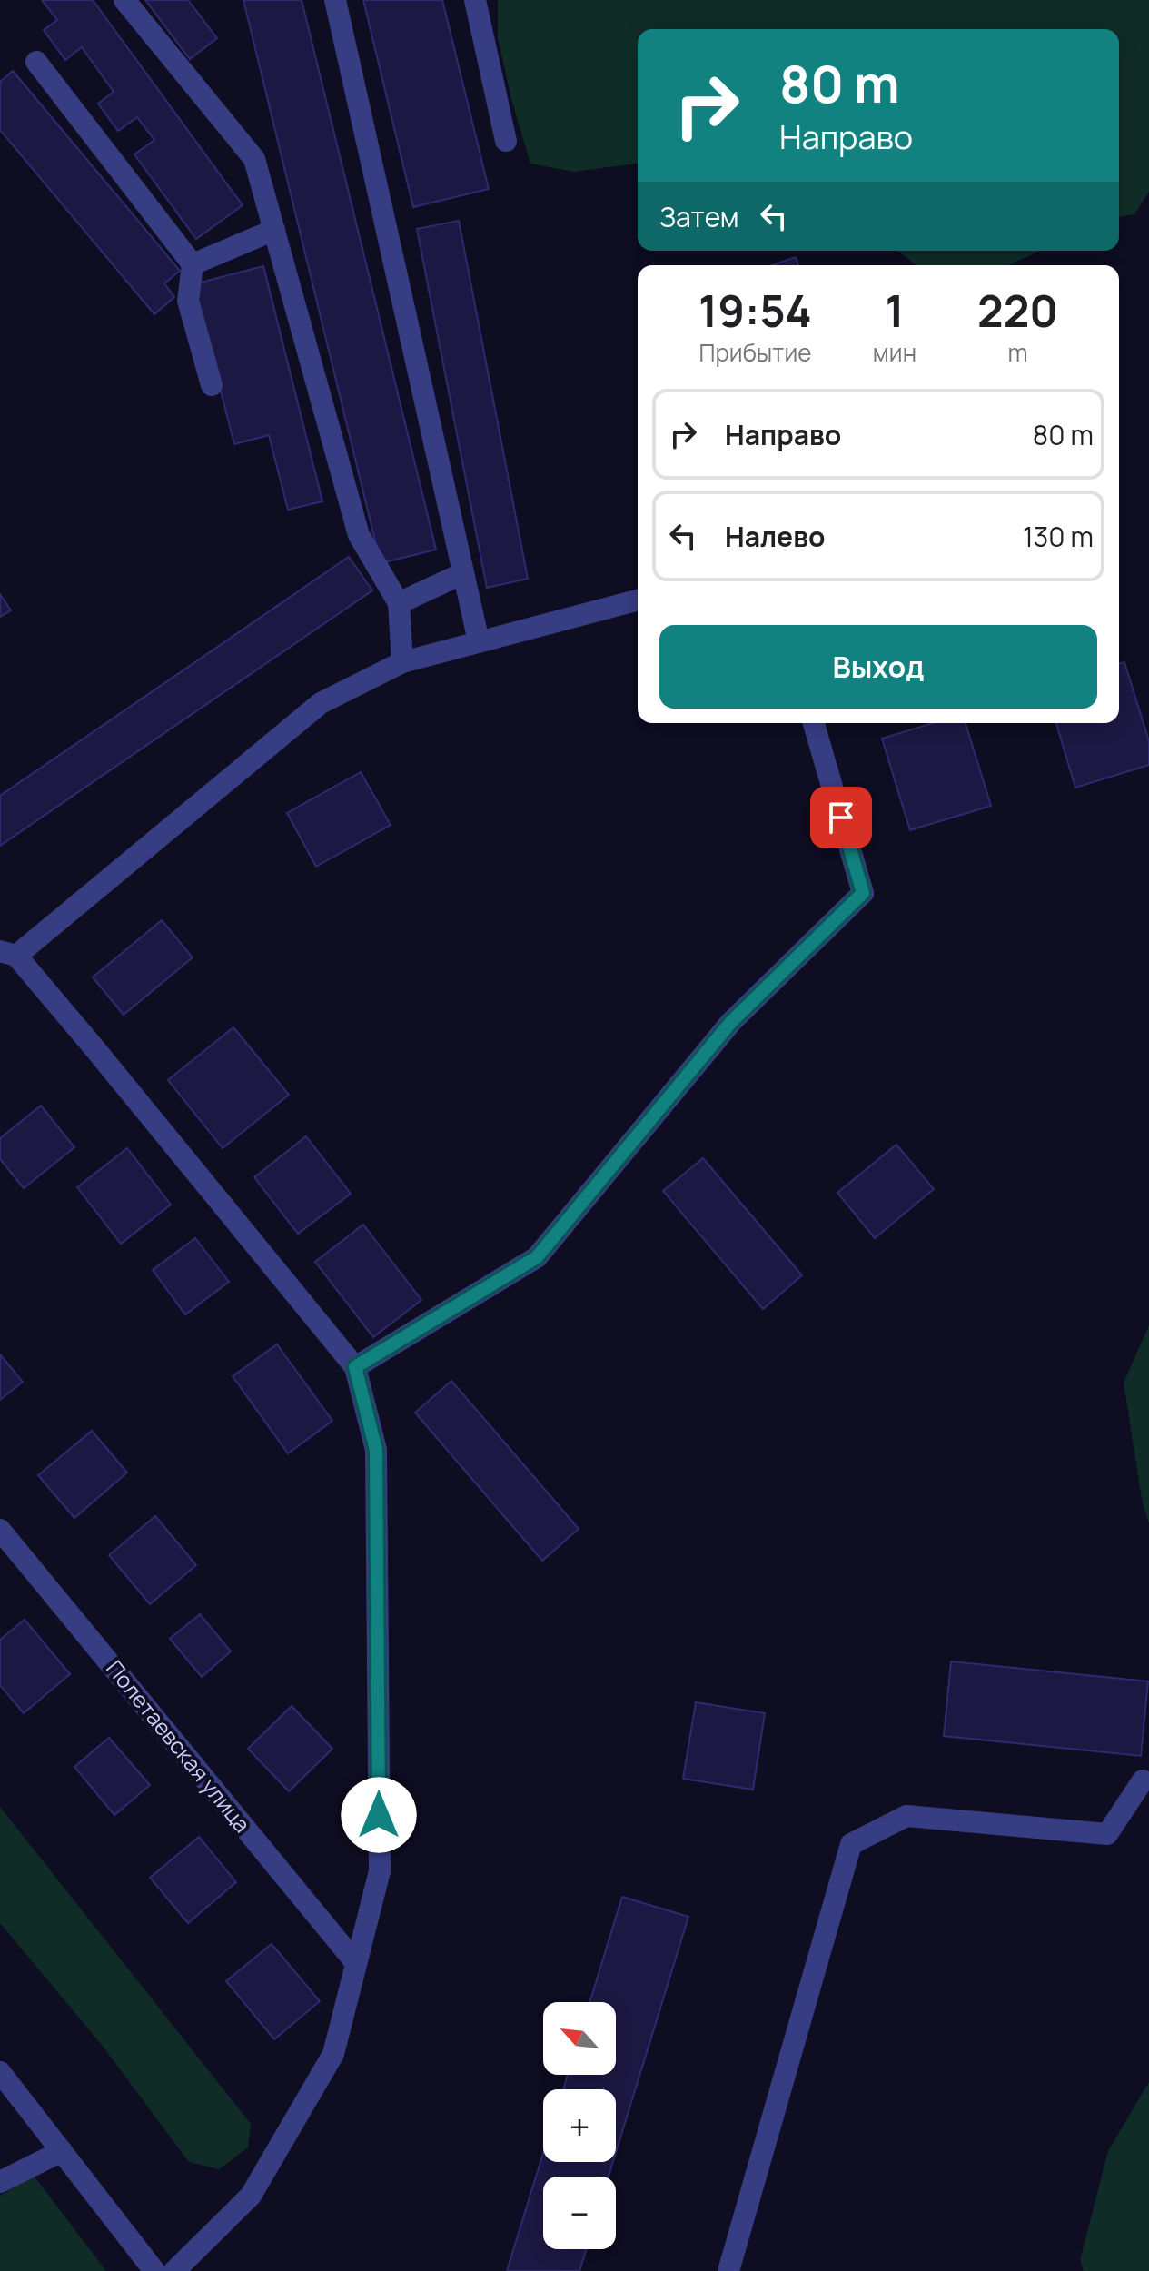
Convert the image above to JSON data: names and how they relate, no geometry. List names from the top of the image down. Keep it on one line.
{"streets":{"street":["Полетаевская улица"]},"north":"top left","page":{"turn":["80 m","Направо"],"then":"Затем","eta":["19:54","Прибытие","1","мин","220","m"],"list":[{"name":"Направо","value":"80 m"},{"name":"Налево","value":"130 m"}],"buttons":"Выход","map_buttons":["+","−"]}}
